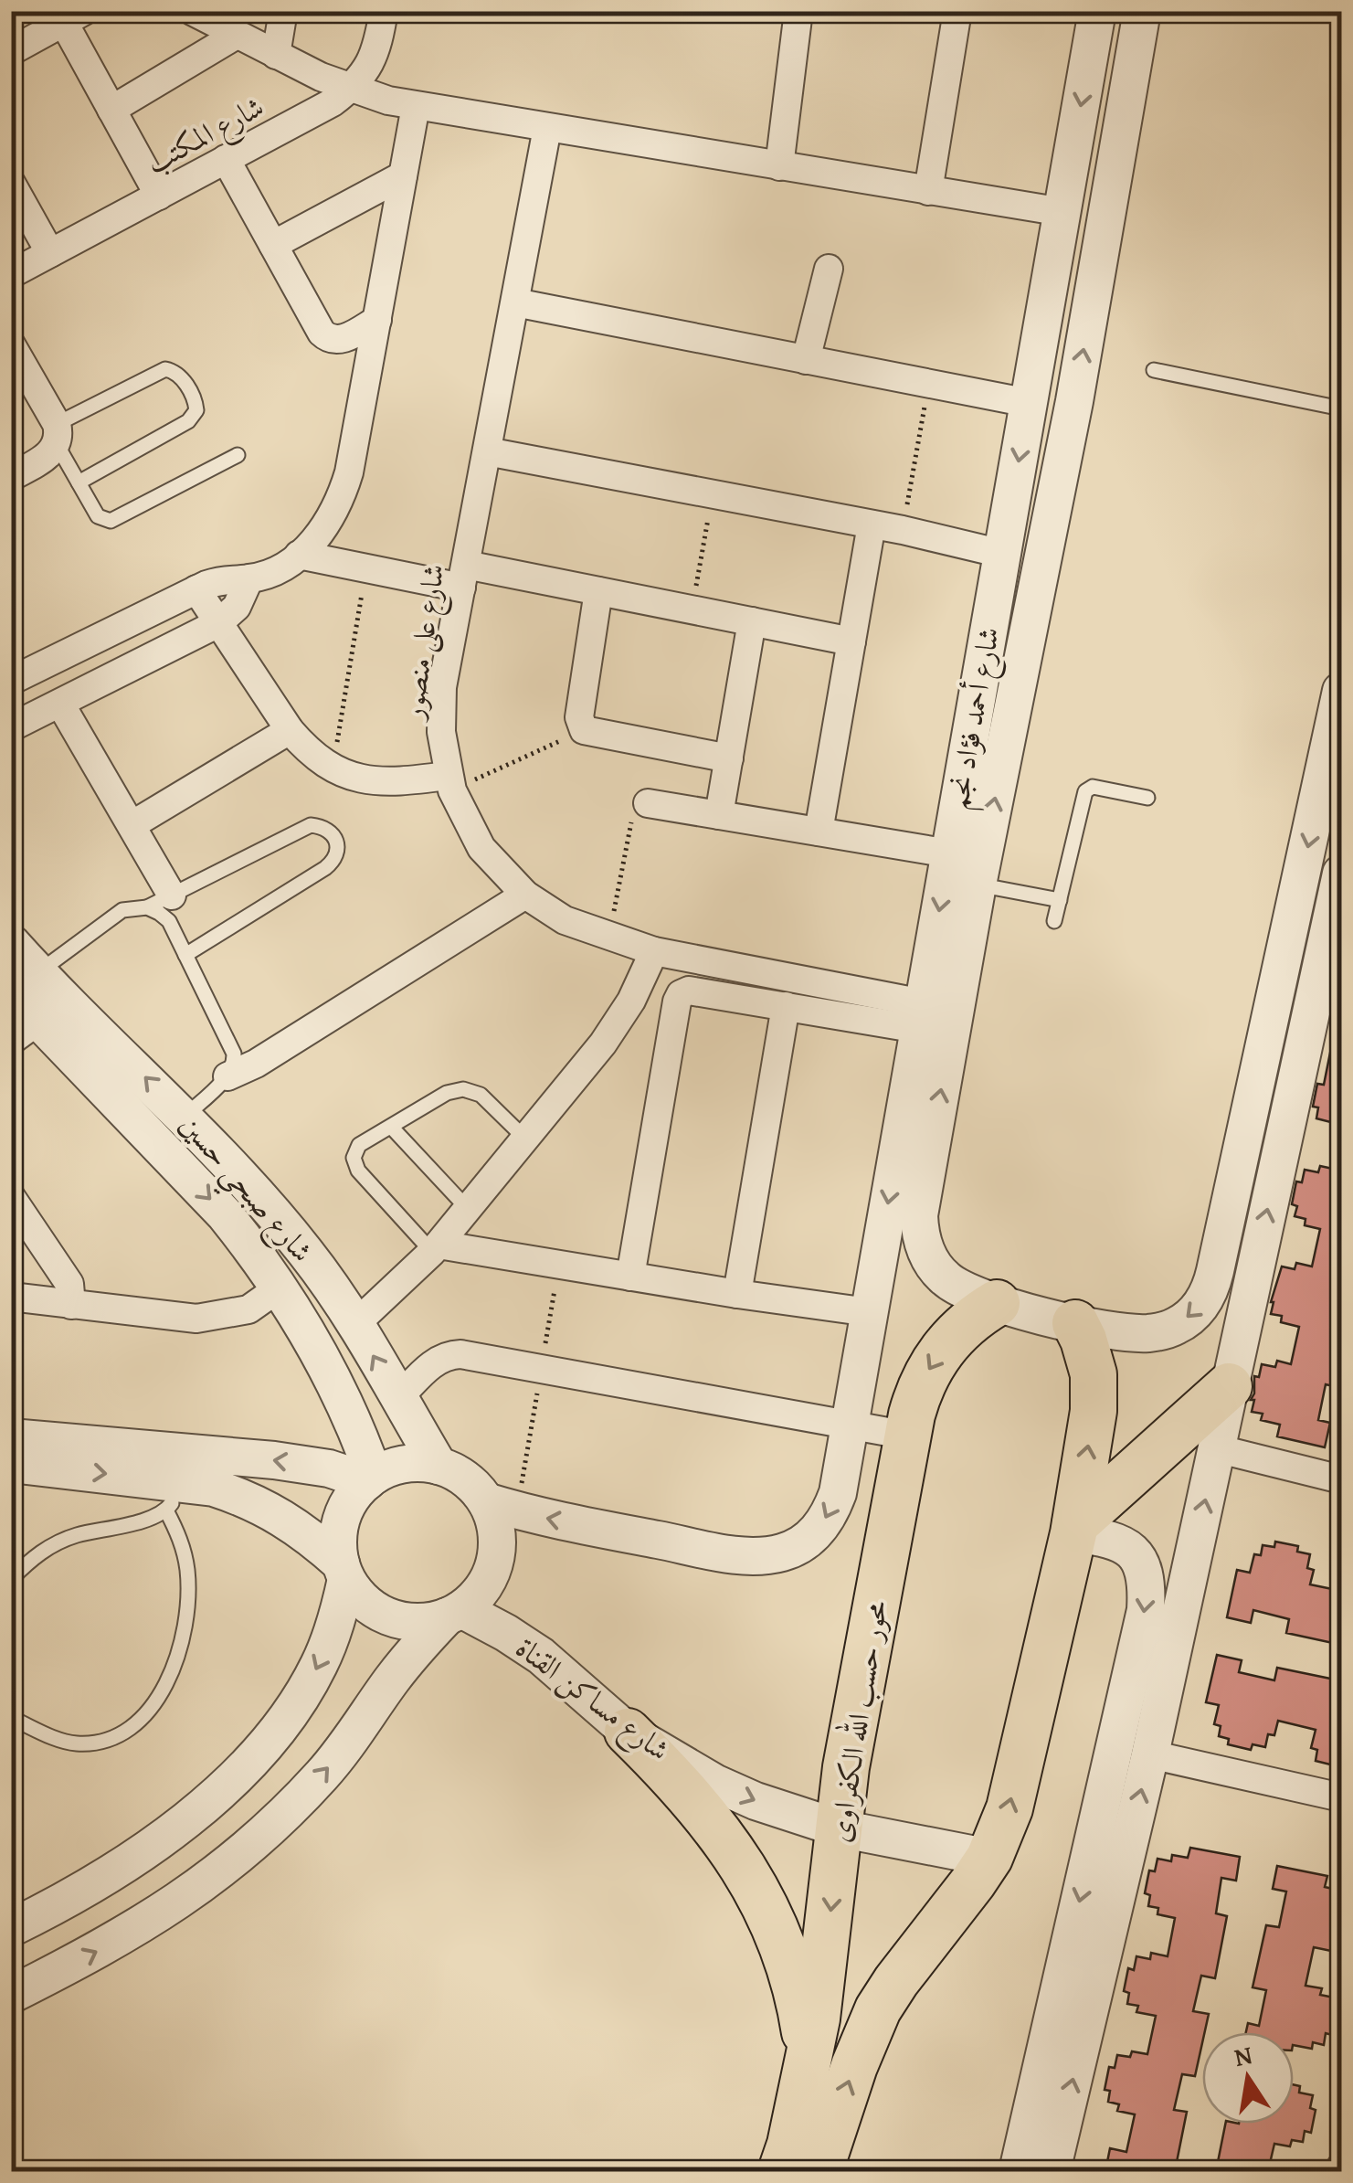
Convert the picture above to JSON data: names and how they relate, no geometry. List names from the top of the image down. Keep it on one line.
{"streets":{"main road":["محور حسب الله الكفراوى"],"street":["شارع المكتب","شارع على منصور","شارع أحمد فؤاد نجم","شارع صبحي حسين","شارع مساكن القناة"]},"crossings":[["شارع على منصور","شارع أحمد فؤاد نجم"],["شارع أحمد فؤاد نجم","محور حسب الله الكفراوى"],["شارع صبحي حسين","شارع مساكن القناة"],["شارع مساكن القناة","محور حسب الله الكفراوى"]],"one_way":["شارع مساكن القناة"],"north":"top"}
